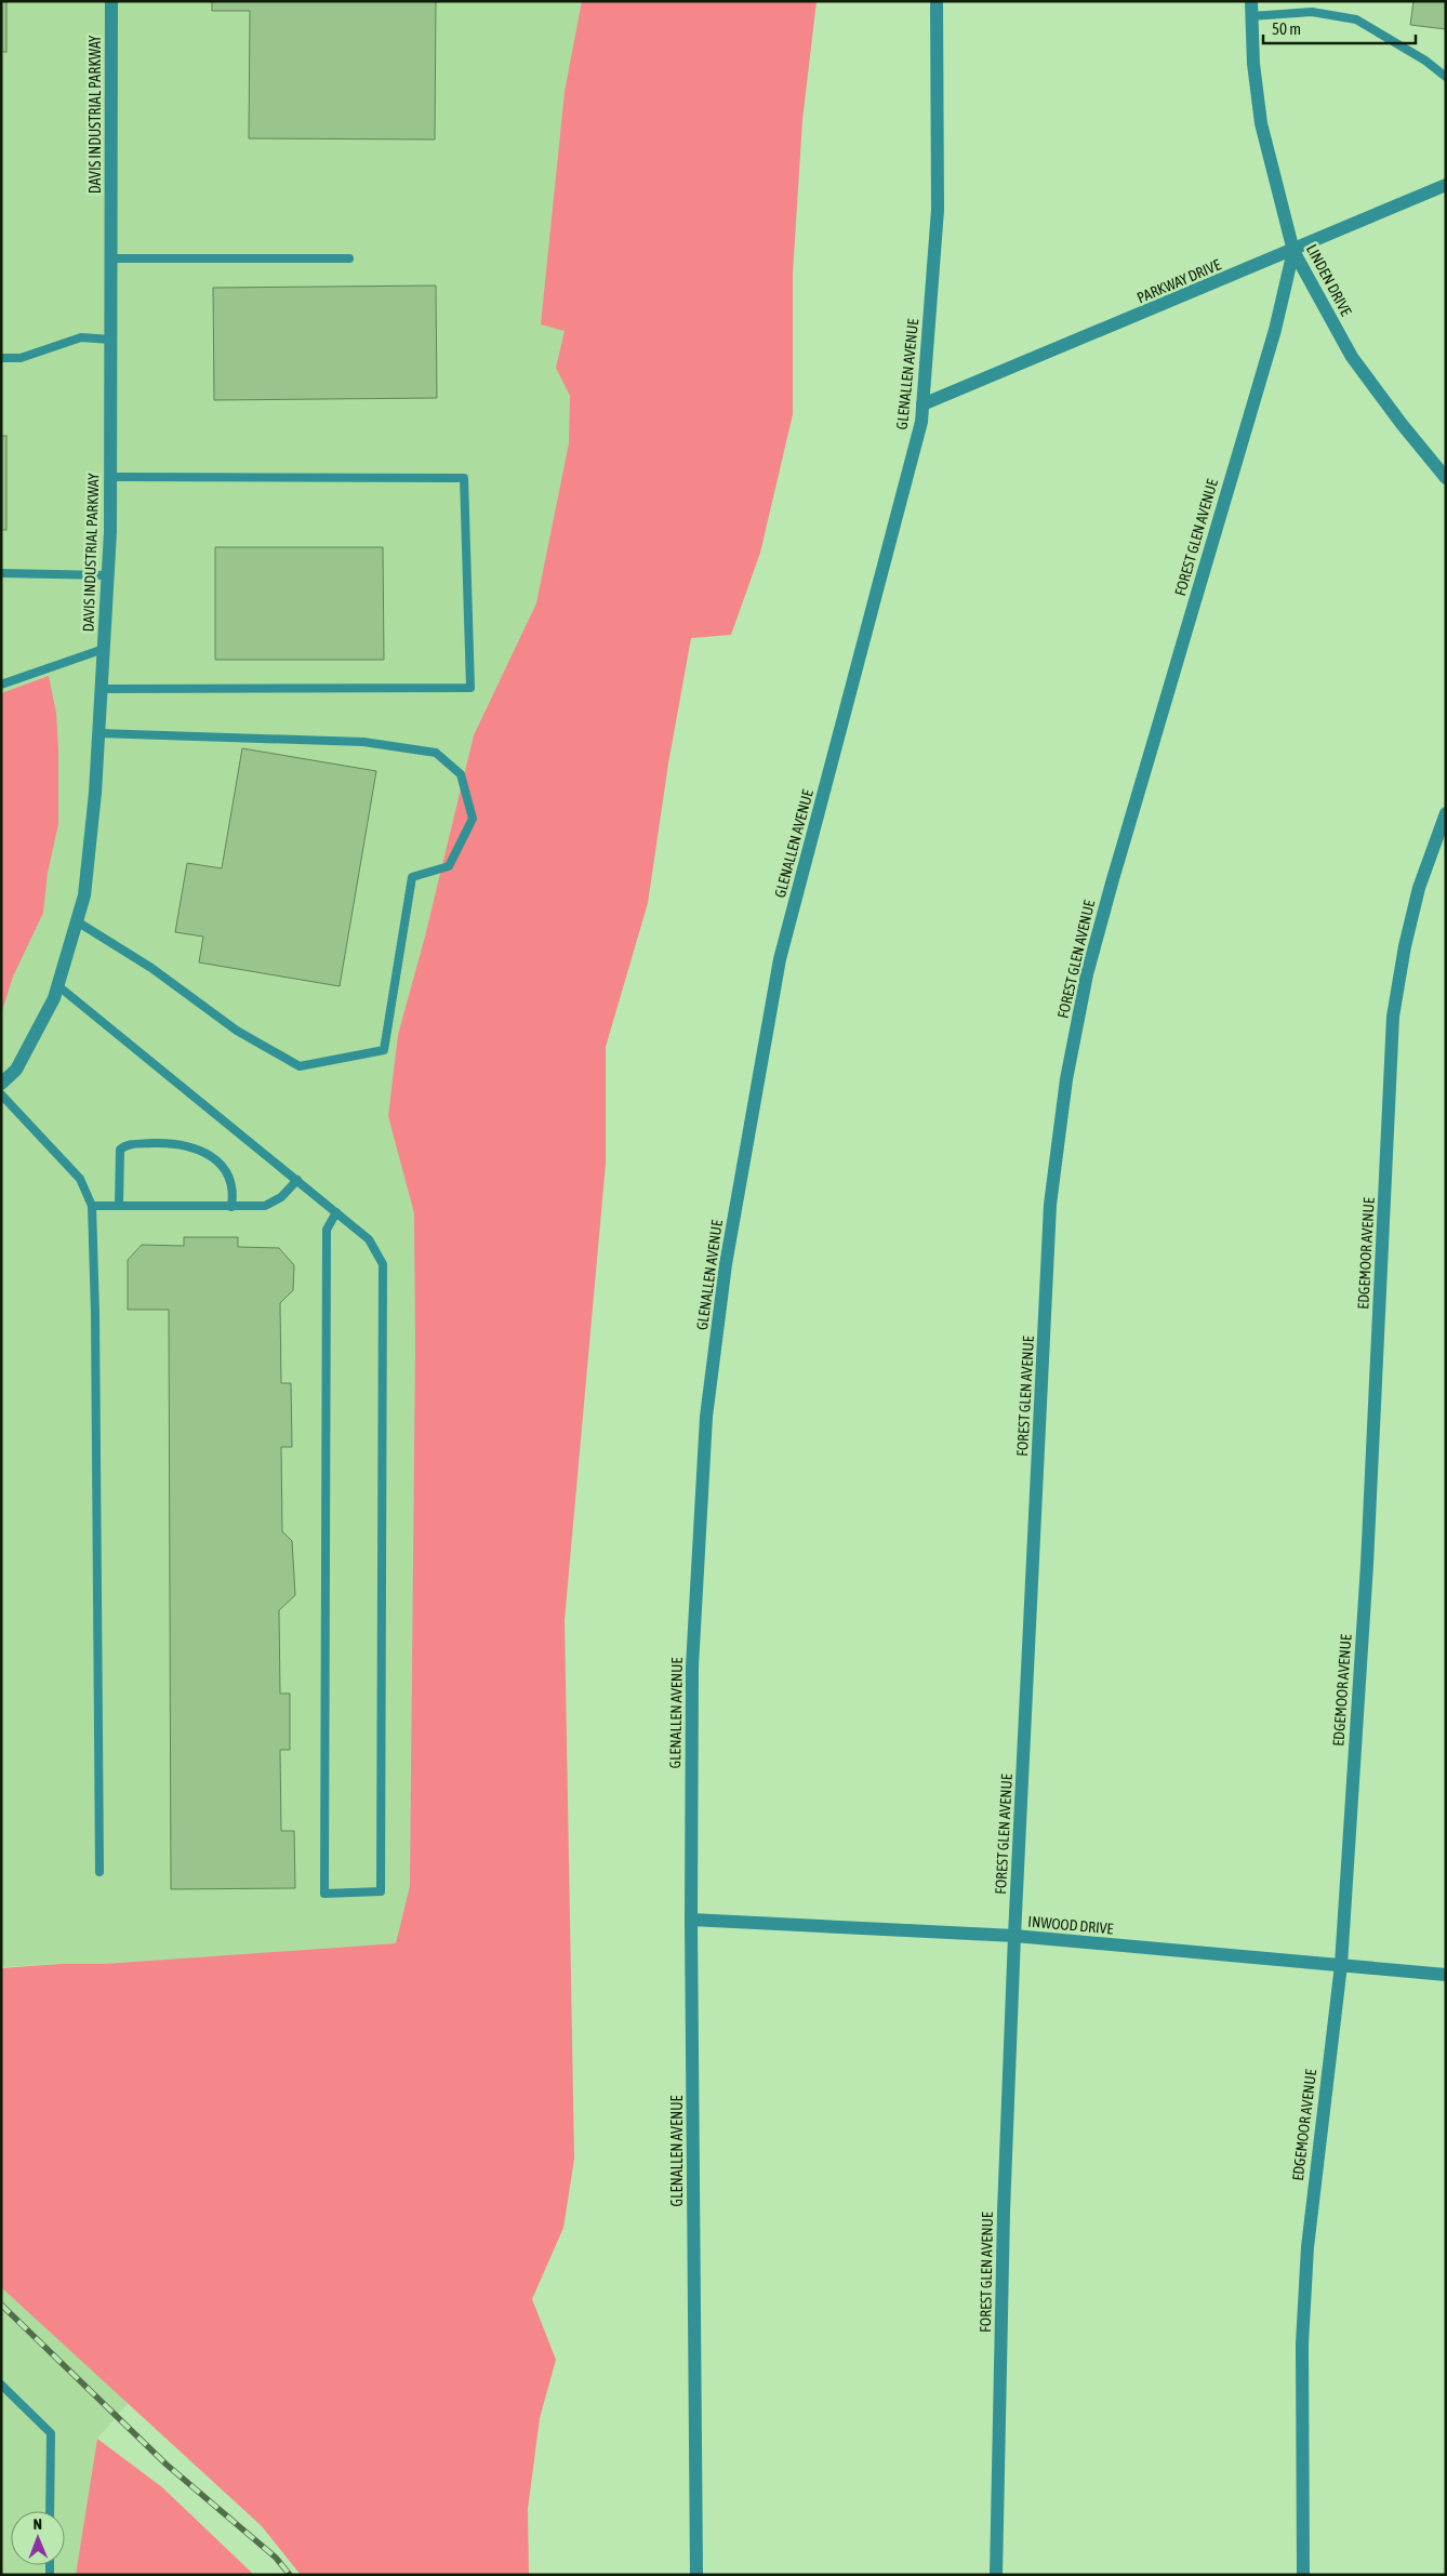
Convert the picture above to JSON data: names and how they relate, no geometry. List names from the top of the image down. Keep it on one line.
{"streets":{"street":["DAVIS INDUSTRIAL PARKWAY","LINDEN DRIVE","PARKWAY DRIVE","GLENALLEN AVENUE","FOREST GLEN AVENUE","EDGEMOOR AVENUE","INWOOD DRIVE"]},"crossings":[["LINDEN DRIVE","PARKWAY DRIVE"],["LINDEN DRIVE","FOREST GLEN AVENUE"],["PARKWAY DRIVE","GLENALLEN AVENUE"],["PARKWAY DRIVE","FOREST GLEN AVENUE"],["GLENALLEN AVENUE","INWOOD DRIVE"],["FOREST GLEN AVENUE","INWOOD DRIVE"],["EDGEMOOR AVENUE","INWOOD DRIVE"]],"scale_bar":"50 m","north":"top"}
